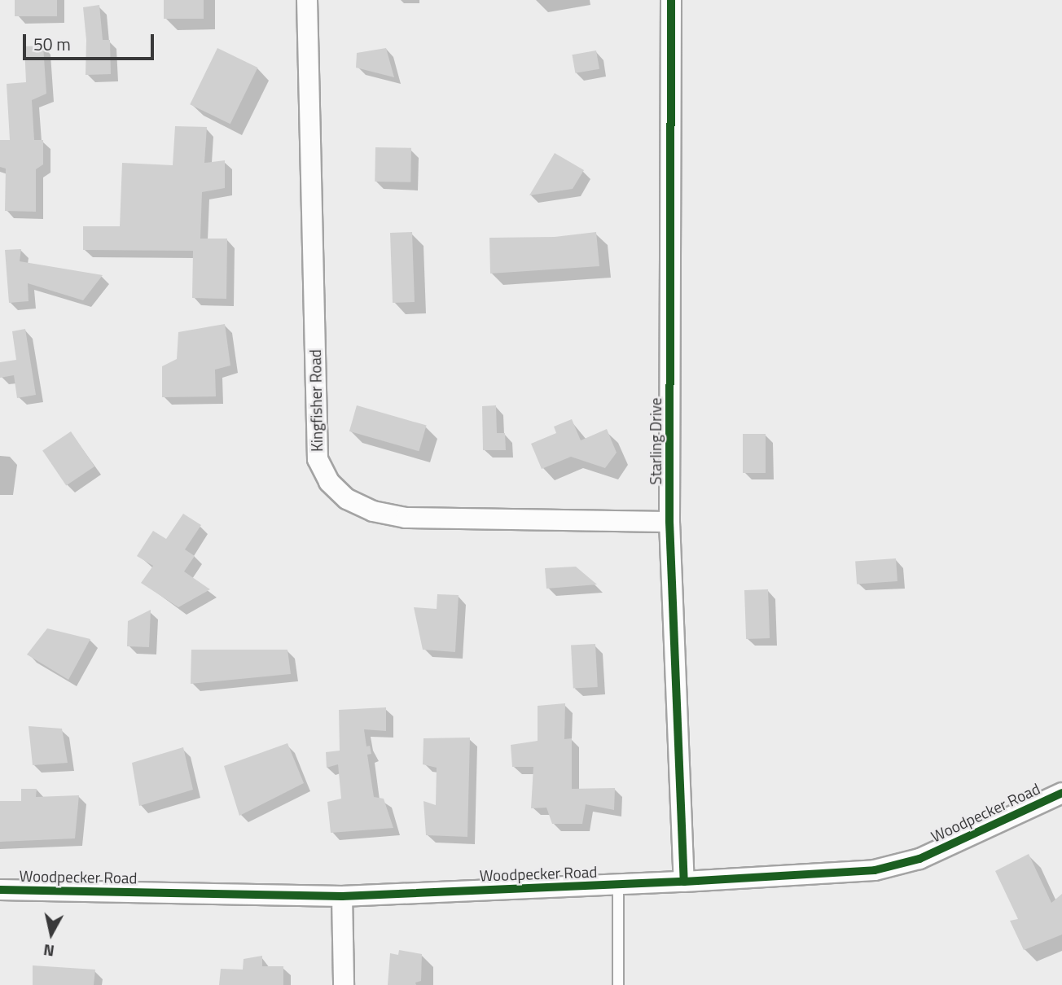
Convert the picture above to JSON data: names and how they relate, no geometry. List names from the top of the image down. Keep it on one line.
{"streets":{"street":["Kingfisher Road","Starling Drive","Woodpecker Road"]},"crossings":[["Kingfisher Road","Starling Drive"],["Starling Drive","Woodpecker Road"]],"scale_bar":"50 m","north":"bottom"}
